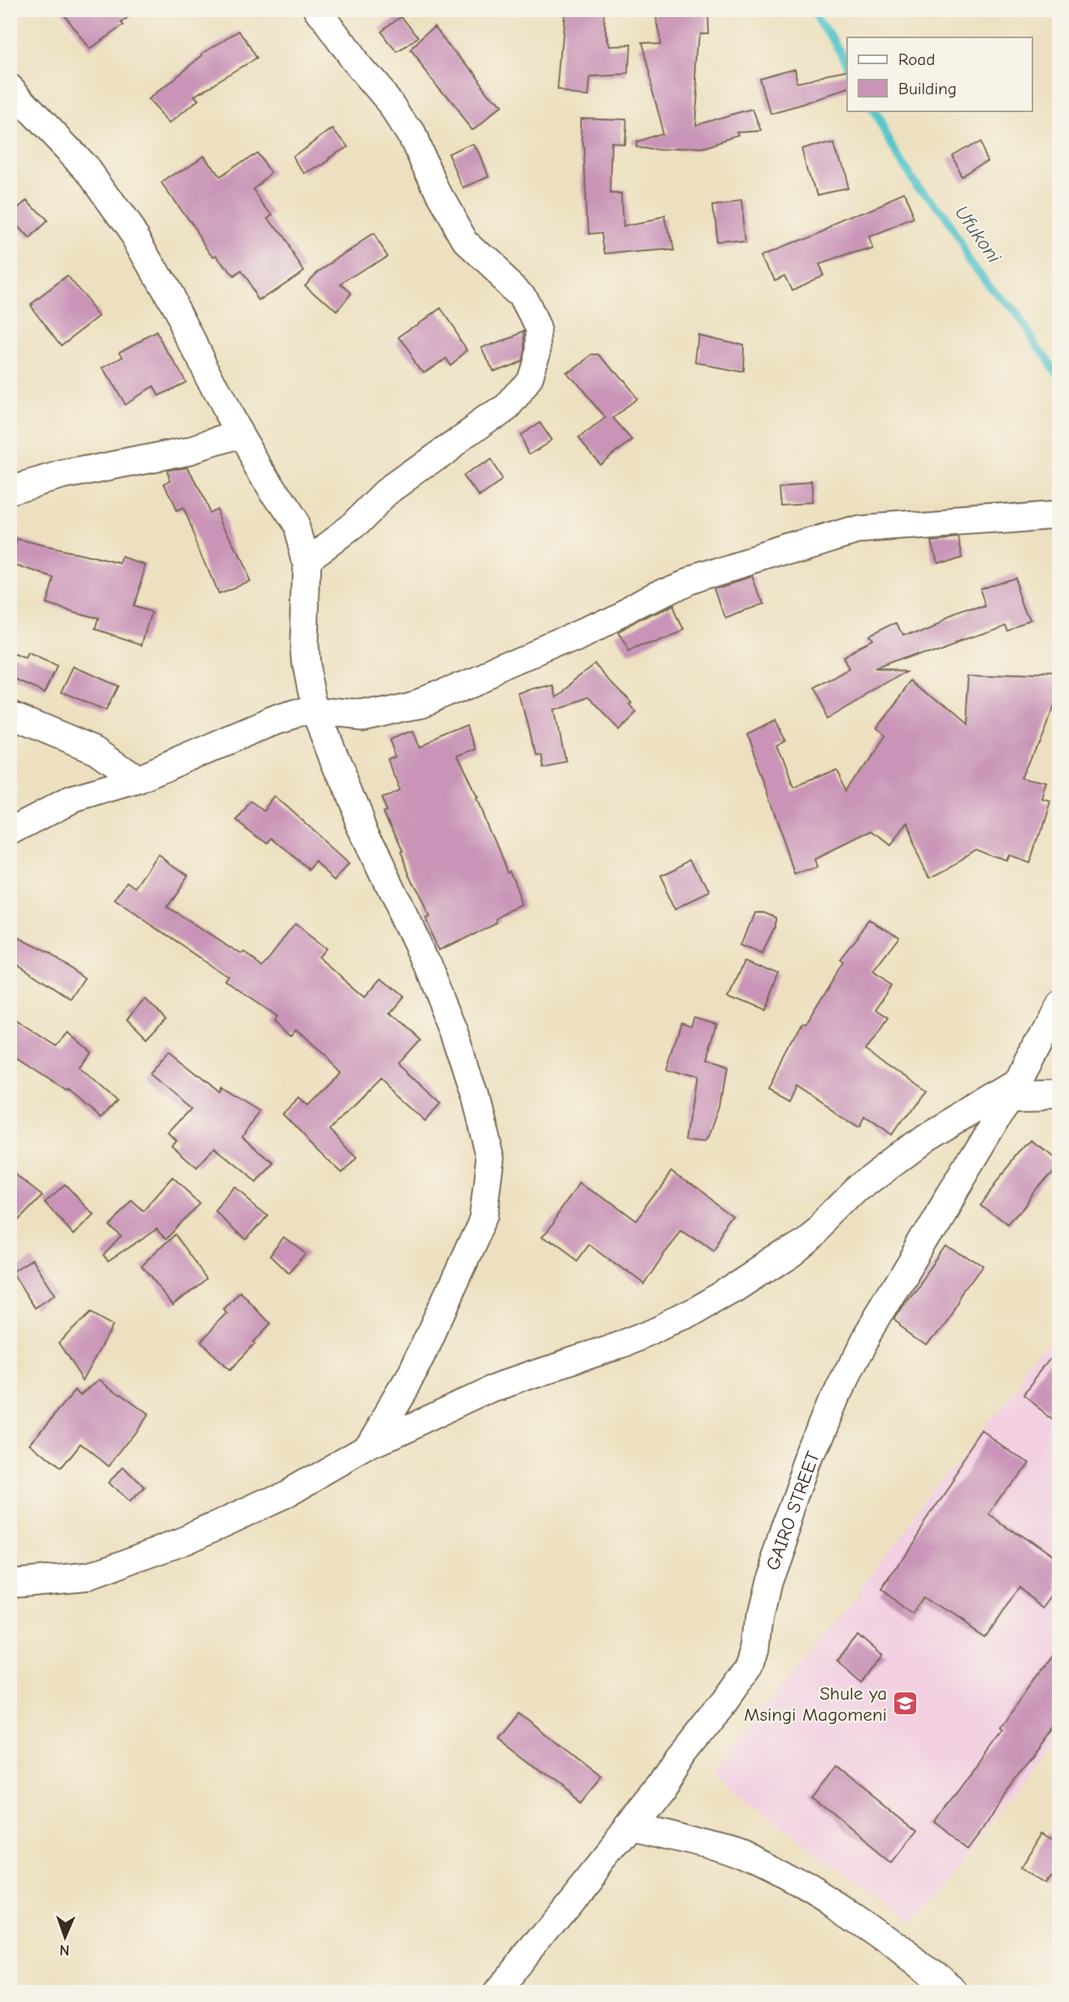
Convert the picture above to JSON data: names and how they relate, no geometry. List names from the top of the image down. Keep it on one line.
{"streets":{"street":["GAIRO STREET"]},"water":["Ufukoni"],"places":{"school or university":["Shule ya Msingi Magomeni"]},"legend":["Road","Building"],"north":"bottom"}
